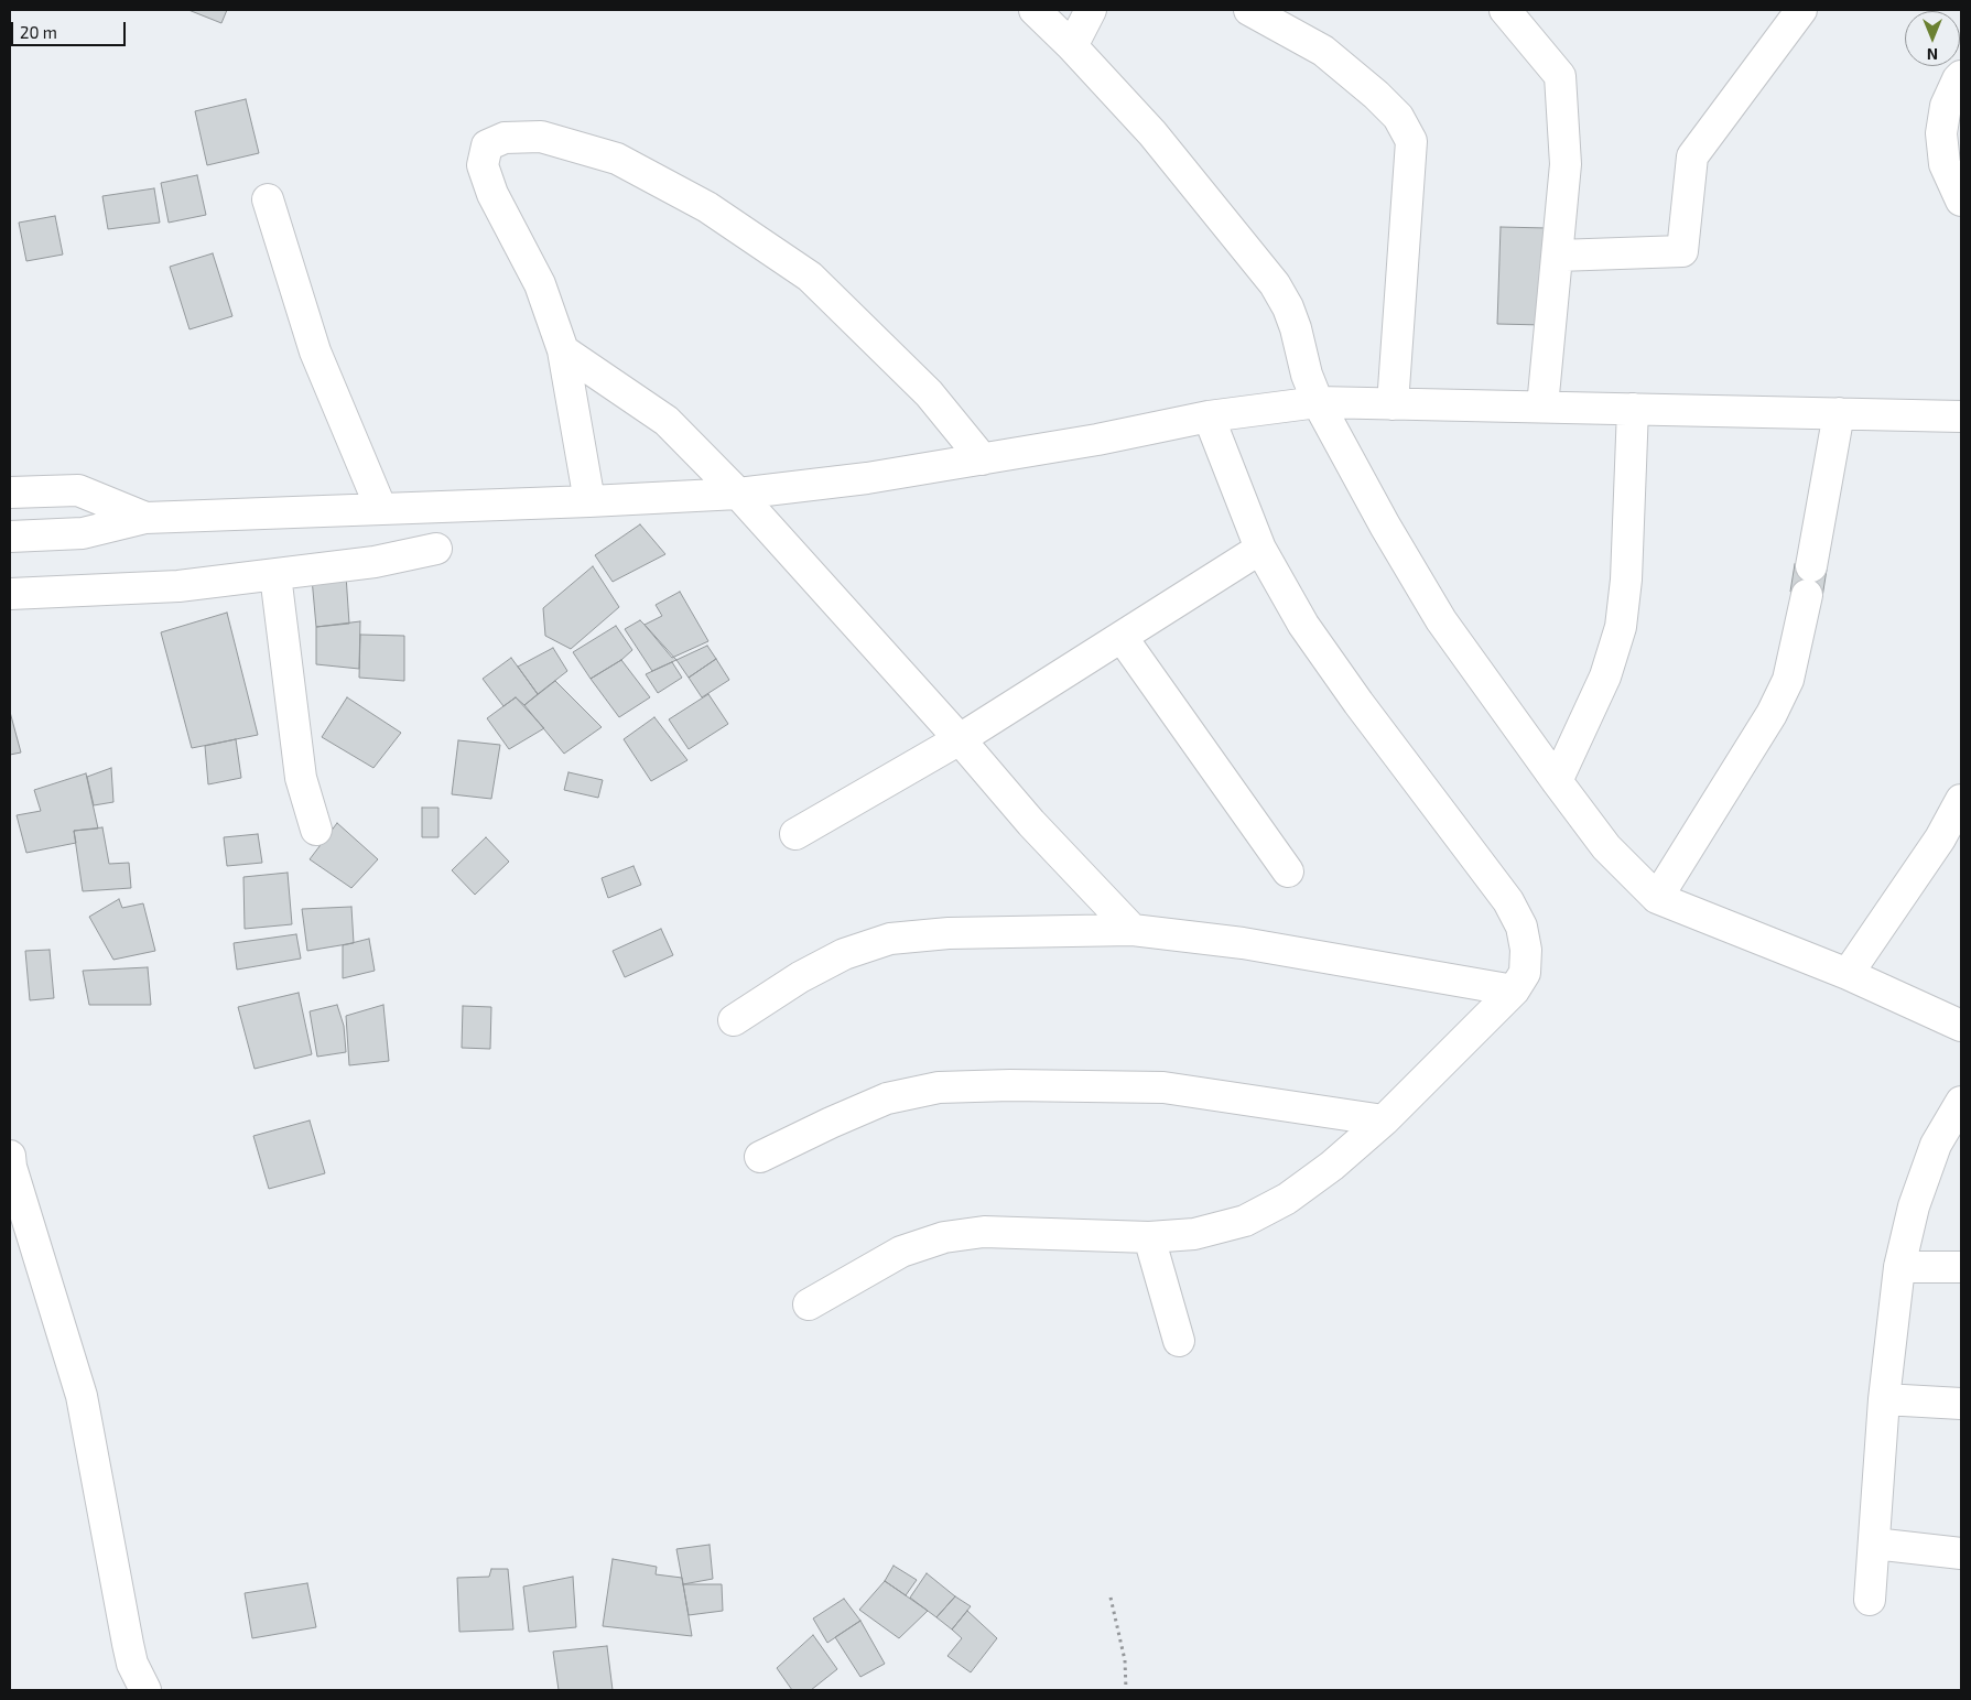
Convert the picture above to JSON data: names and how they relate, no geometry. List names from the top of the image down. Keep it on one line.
{"scale_bar":"20 m","north":"bottom"}
